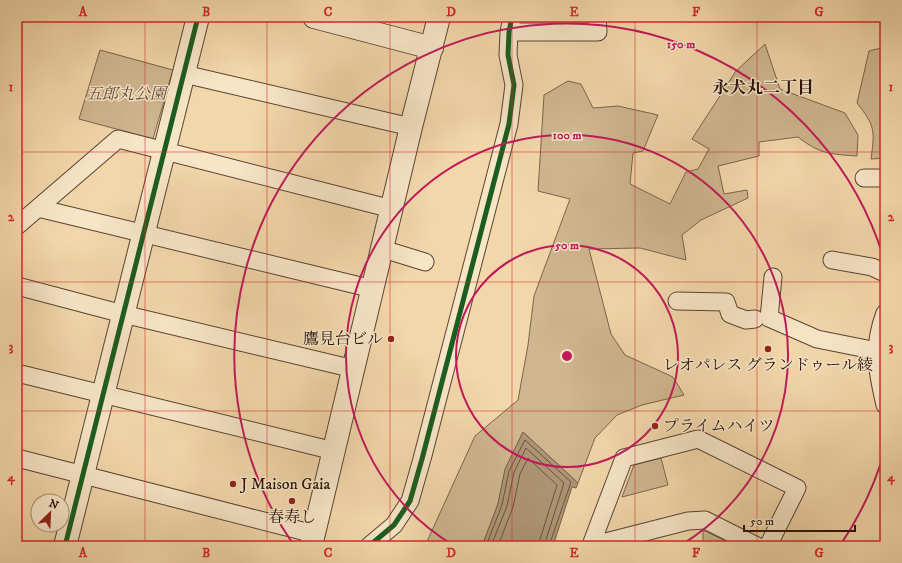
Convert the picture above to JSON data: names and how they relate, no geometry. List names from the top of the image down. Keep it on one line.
{"districts":["永犬丸二丁目"],"parks":["五郎丸公園"],"places":["鷹見台ビル","レオパレス グランドゥール綾","プライムハイツ","J Maison Gaia","春寿し"],"scale_bar":"50 m","north":"top right","grid":{"columns":["A","B","C","D","E","F","G"],"rows":["1","2","3","4"]},"rings":["150 m","100 m","50 m"]}
